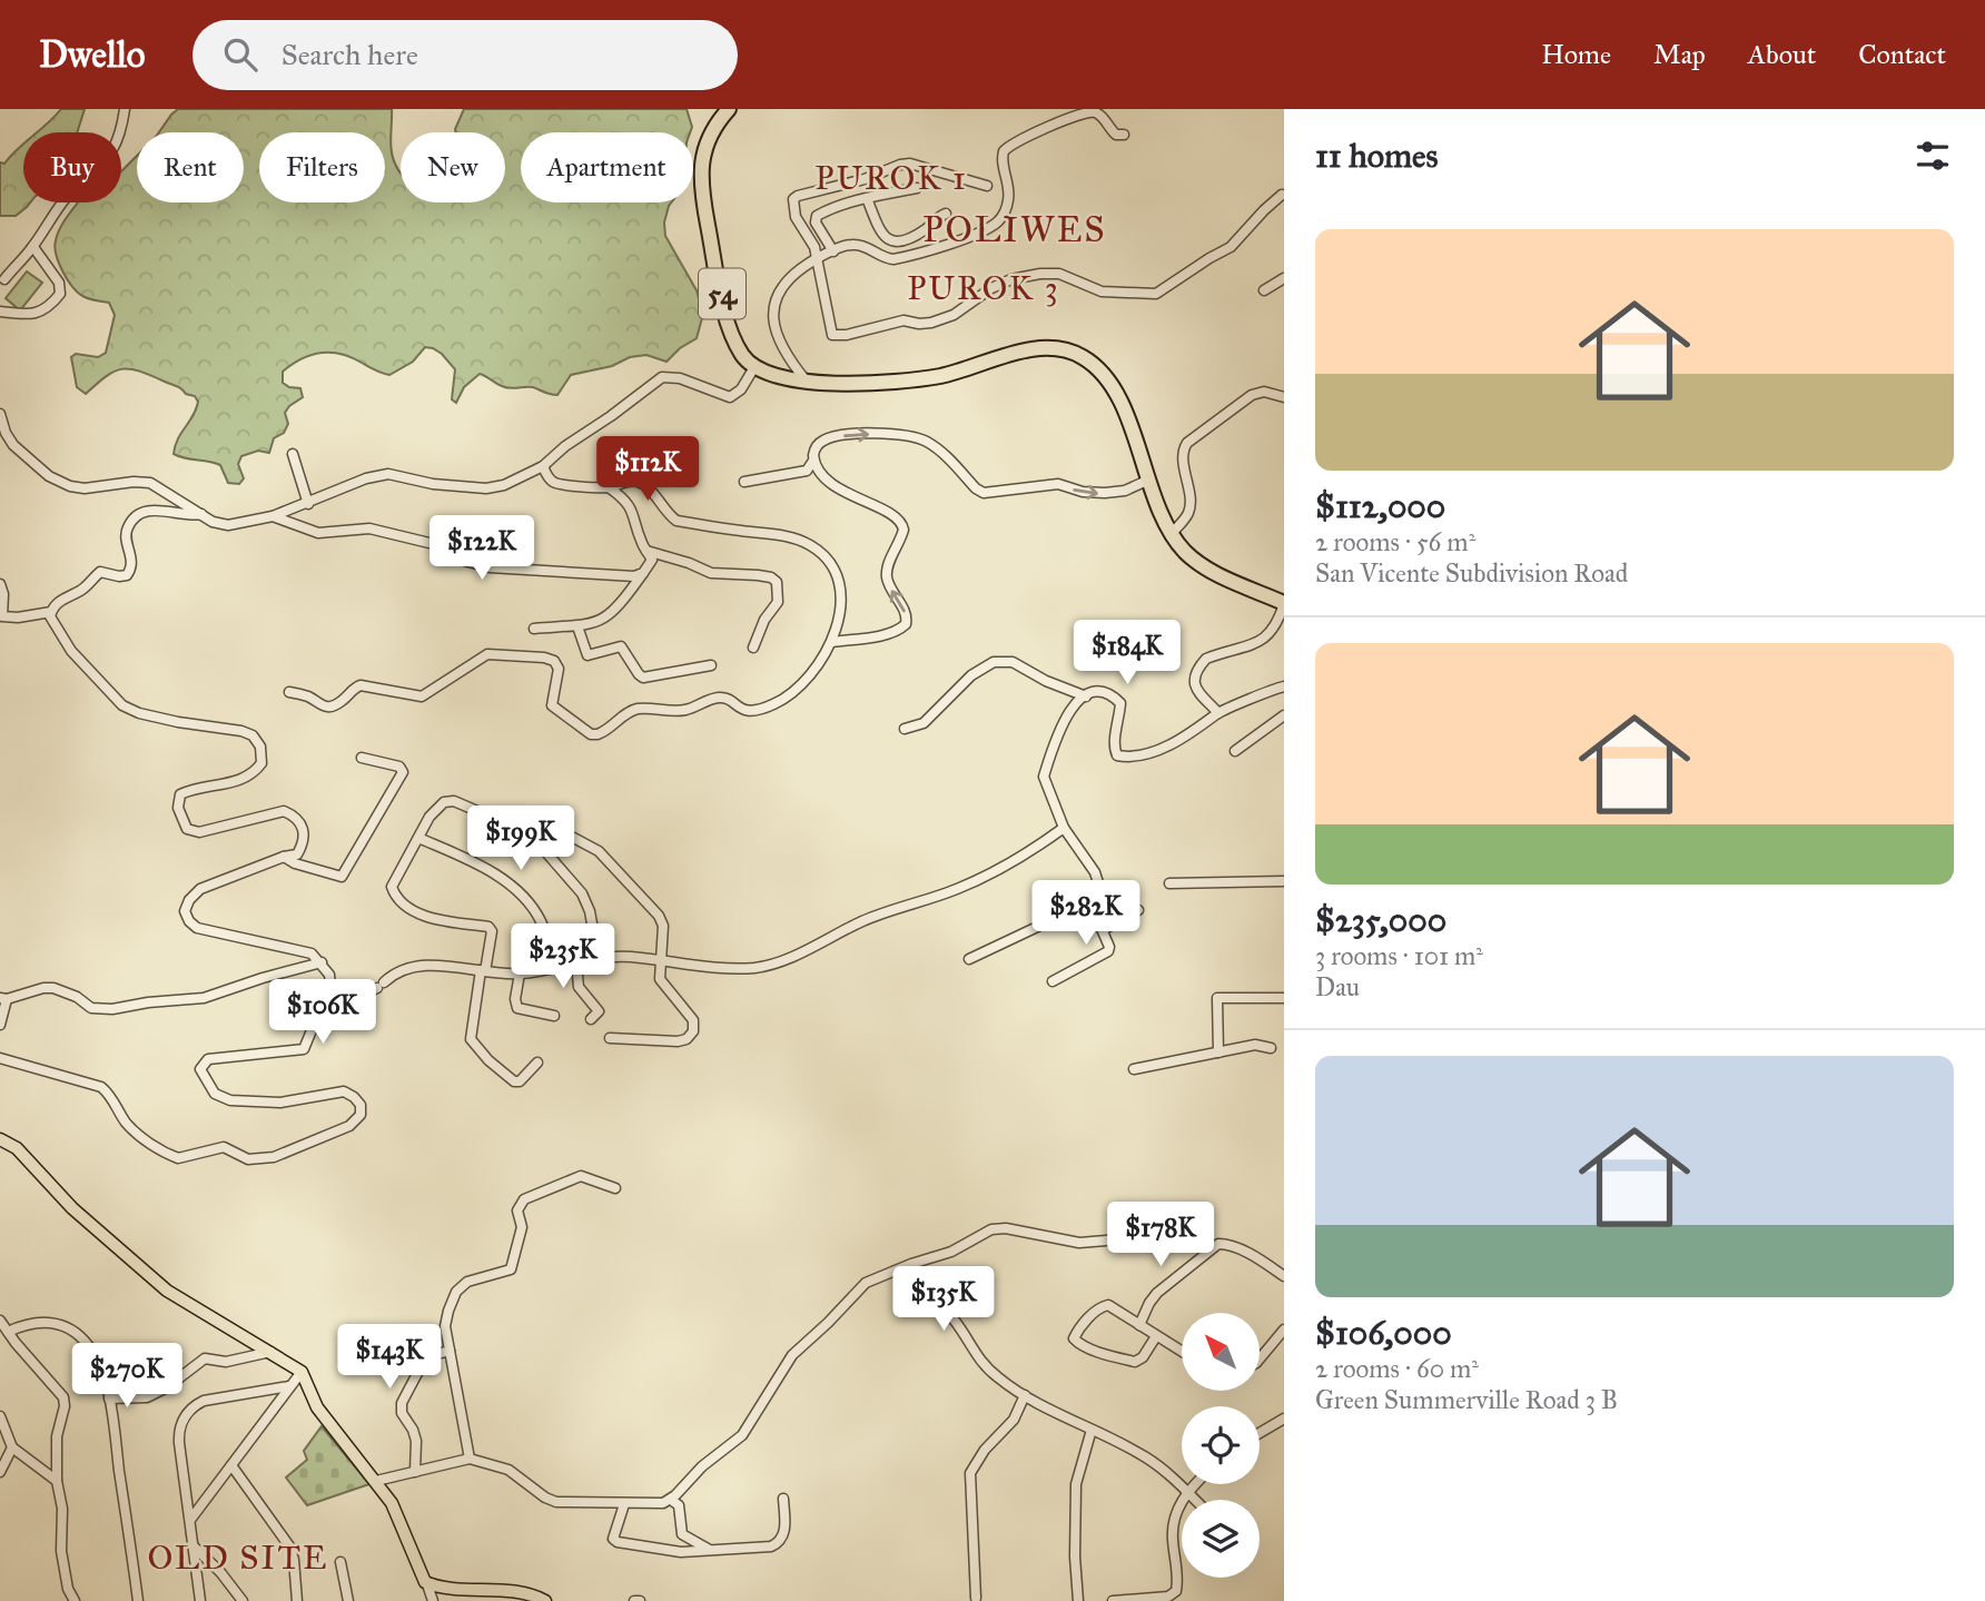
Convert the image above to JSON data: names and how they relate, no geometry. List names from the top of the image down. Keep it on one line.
{"streets":{"highway":["54"]},"districts":["PUROK 1","POLIWES","PUROK 3","OLD SITE"],"north":"top left","page":{"header":"Dwello","search":"Search here","nav":["Home","Map","About","Contact"],"heading":"11 homes","chip":["Buy","Rent","Filters","New","Apartment"],"list":[{"name":"$112,000","note":"2 rooms · 56 m² · San Vicente Subdivision Road"},{"name":"$235,000","note":"3 rooms · 101 m² · Dau"},{"name":"$106,000","note":"2 rooms · 60 m² · Green Summerville Road 3 B"}],"price":["$112K","$122K","$184K","$199K","$282K","$235K","$106K","$178K","$135K","$143K","$270K"]}}
